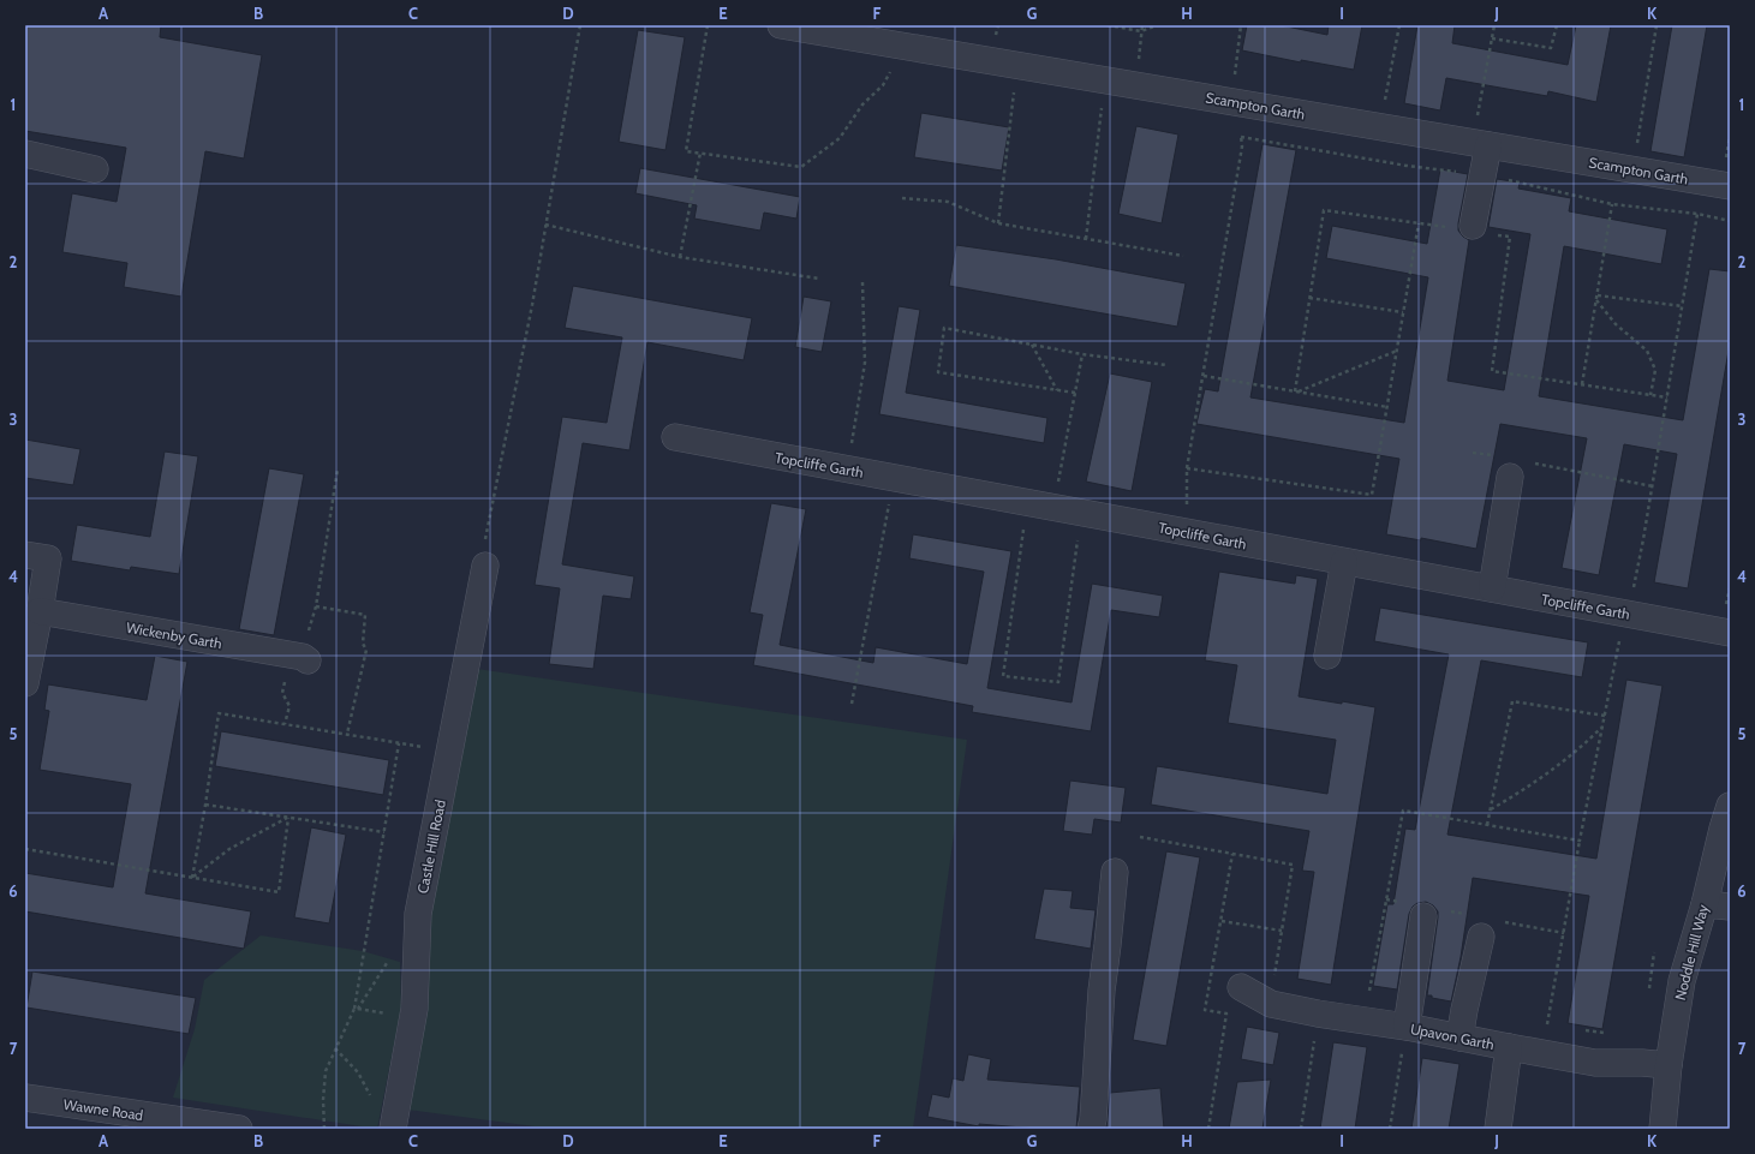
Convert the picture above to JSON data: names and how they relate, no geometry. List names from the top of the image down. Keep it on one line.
{"streets":{"street":["Scampton Garth","Topcliffe Garth","Wickenby Garth","Castle Hill Road","Noddle Hill Way","Upavon Garth","Wawne Road"]},"crossings":[["Noddle Hill Way","Upavon Garth"]],"grid":{"columns":["A","B","C","D","E","F","G","H","I","J","K"],"rows":["1","2","3","4","5","6","7"]}}
